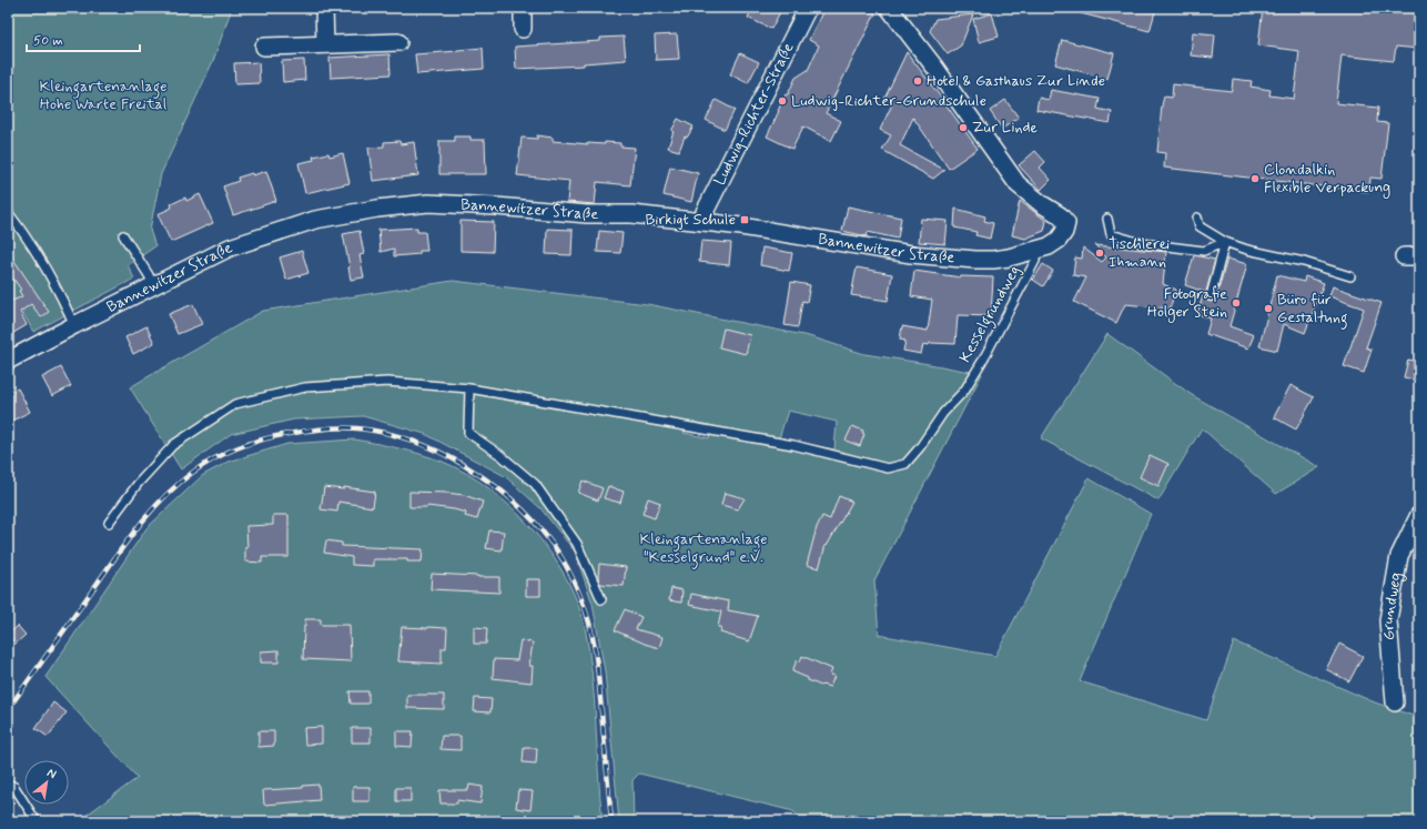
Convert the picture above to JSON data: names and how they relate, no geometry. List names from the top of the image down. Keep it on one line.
{"streets":{"street":["Ludwig-Richter-Straße","Bannewitzer Straße","Grundweg"],"lane":["Kesselgrundweg"]},"crossings":[["Ludwig-Richter-Straße","Bannewitzer Straße"],["Bannewitzer Straße","Kesselgrundweg"]],"parks":["Kleingartenanlage Hohe Warte Freital","Kleingartenanlage \"Kesselgrund\" e.V."],"places":{"other":["Hotel & Gasthaus Zur Linde","Ludwig-Richter-Grundschule","Zur Linde","Clondalkin Flexible Verpackung","Tischlerei Ihmann","Fotografie Holger Stein","Büro für Gestaltung"],"transit":["Birkigt Schule"]},"scale_bar":"50 m","north":"top right"}
